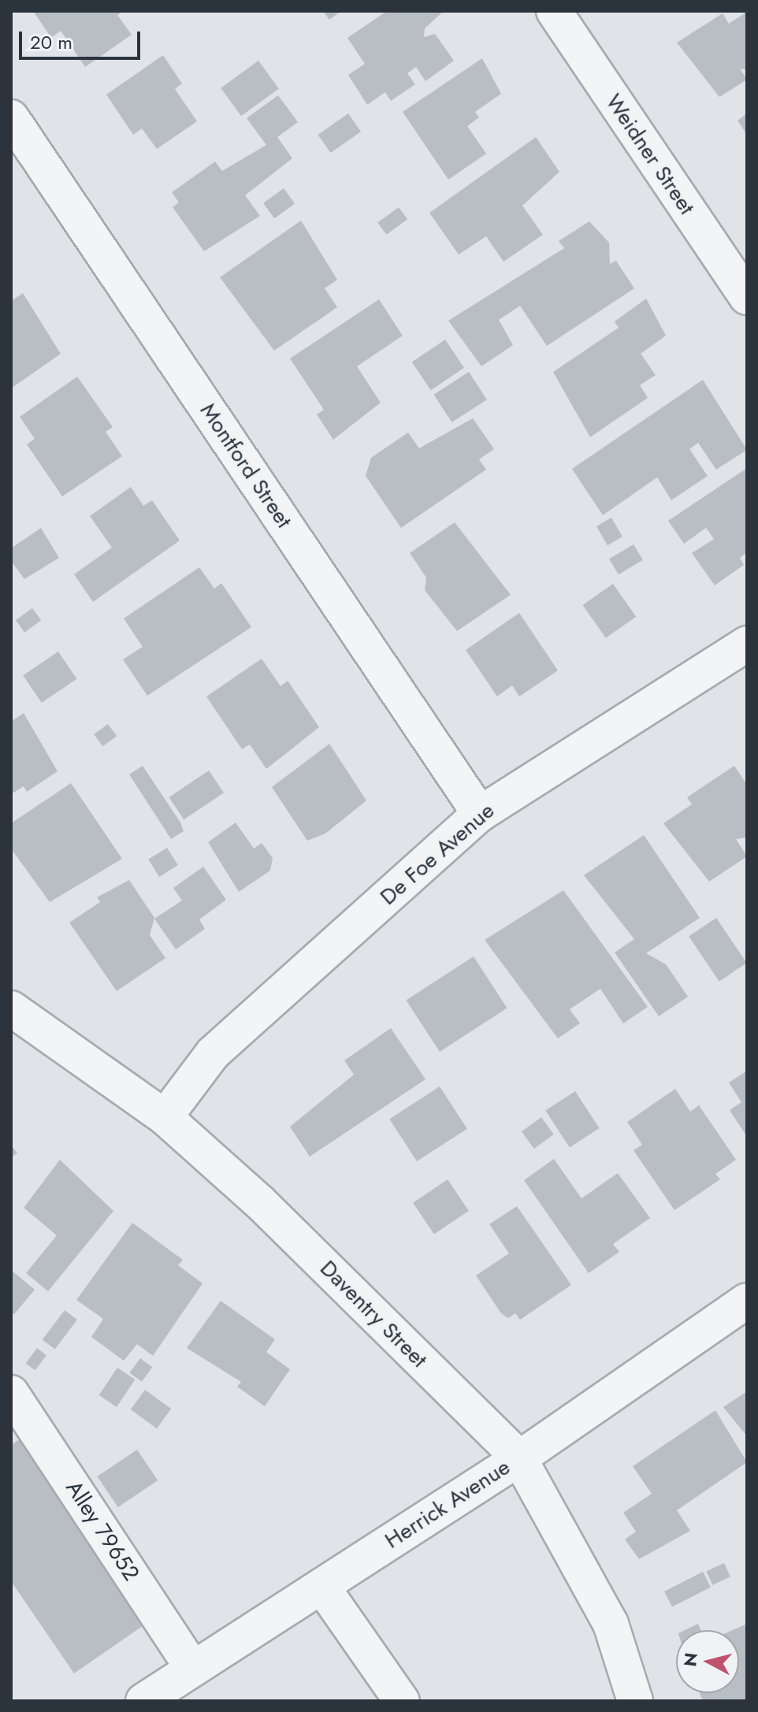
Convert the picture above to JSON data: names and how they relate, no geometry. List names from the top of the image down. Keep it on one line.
{"streets":{"street":["Weidner Street","Montford Street","De Foe Avenue","Daventry Street","Herrick Avenue","Alley 79652"]},"crossings":[["Montford Street","De Foe Avenue"],["De Foe Avenue","Daventry Street"],["Daventry Street","Herrick Avenue"],["Herrick Avenue","Alley 79652"]],"scale_bar":"20 m","north":"left"}
